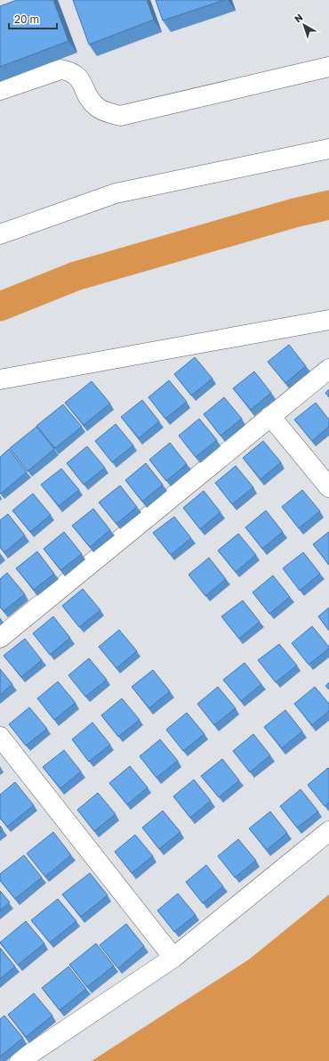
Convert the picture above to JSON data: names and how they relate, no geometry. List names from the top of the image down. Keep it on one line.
{"scale_bar":"20 m","north":"top left"}
